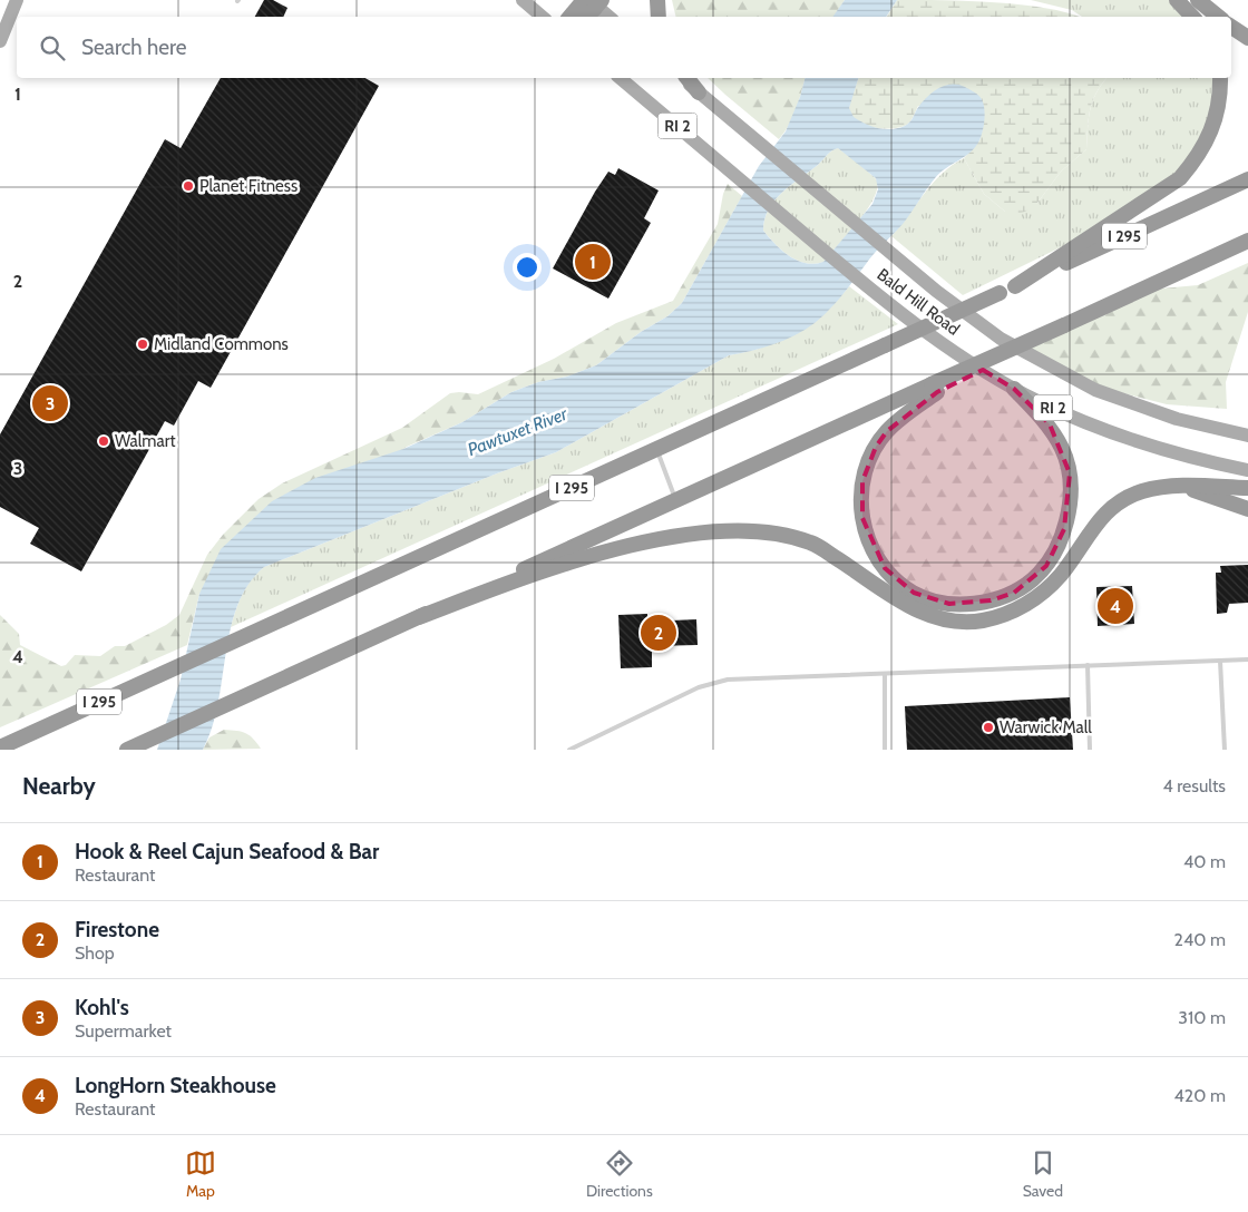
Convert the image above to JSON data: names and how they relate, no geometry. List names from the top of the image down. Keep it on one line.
{"streets":{"highway":["I 295"],"main road":["RI 2","Bald Hill Road"]},"water":["Pawtuxet River"],"places":["Planet Fitness","Midland Commons","Walmart","Warwick Mall"],"page":{"search":"Search here","pins":["1","3","4","2"],"heading":["Nearby","4 results"],"list":[{"mark":"1","name":"Hook & Reel Cajun Seafood & Bar","note":"Restaurant","value":"40 m"},{"mark":"2","name":"Firestone","note":"Shop","value":"240 m"},{"mark":"3","name":"Kohl's","note":"Supermarket","value":"310 m"},{"mark":"4","name":"LongHorn Steakhouse","note":"Restaurant","value":"420 m"}],"nav":["Map","Directions","Saved"]},"grid":{"rows":["1","2","3","4"]}}
